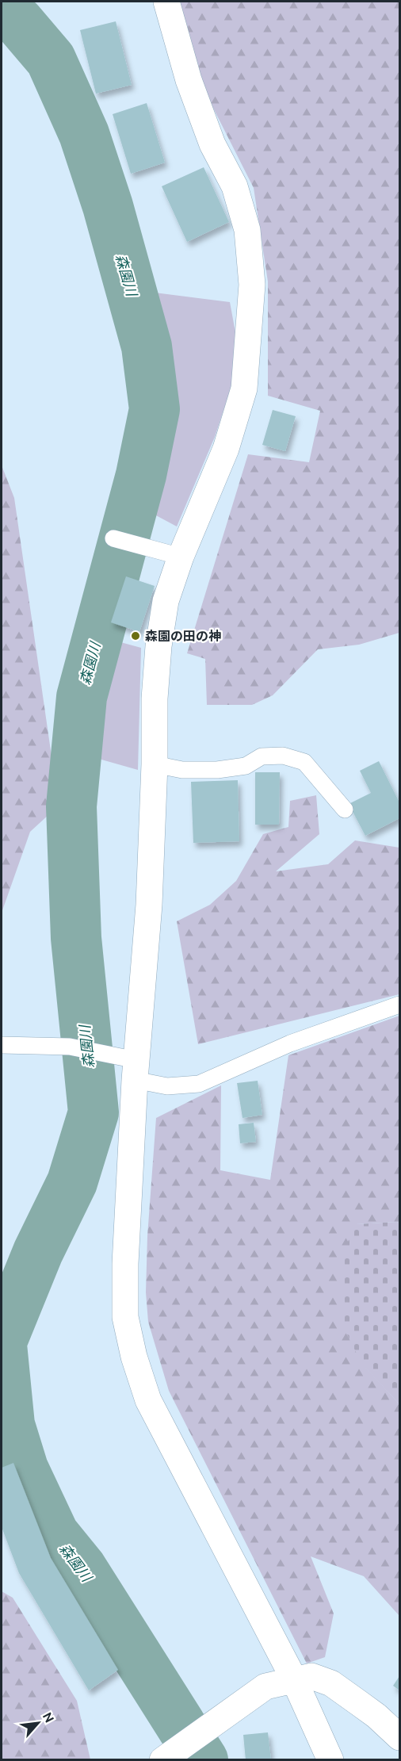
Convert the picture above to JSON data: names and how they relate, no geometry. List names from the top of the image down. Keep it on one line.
{"water":["森園川"],"places":["森園の田の神"],"north":"top right"}
